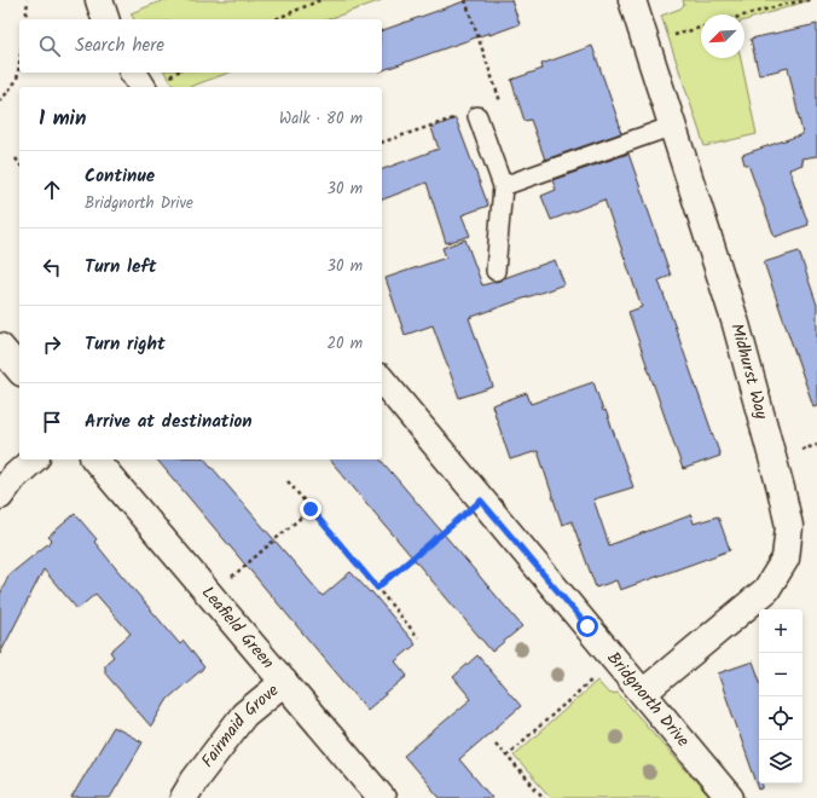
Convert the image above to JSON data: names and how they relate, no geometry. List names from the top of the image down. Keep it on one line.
{"streets":{"street":["Midhurst Way","Leafield Green","Bridgnorth Drive","Fairmaid Grove"]},"crossings":[["Midhurst Way","Bridgnorth Drive"],["Leafield Green","Fairmaid Grove"]],"north":"bottom left","page":{"search":"Search here","heading":["1 min","Walk · 80 m"],"list":[["Continue","Bridgnorth Drive","30 m"],["Turn left","30 m"],["Turn right","20 m"],"Arrive at destination"],"map_buttons":["+","−"]}}
